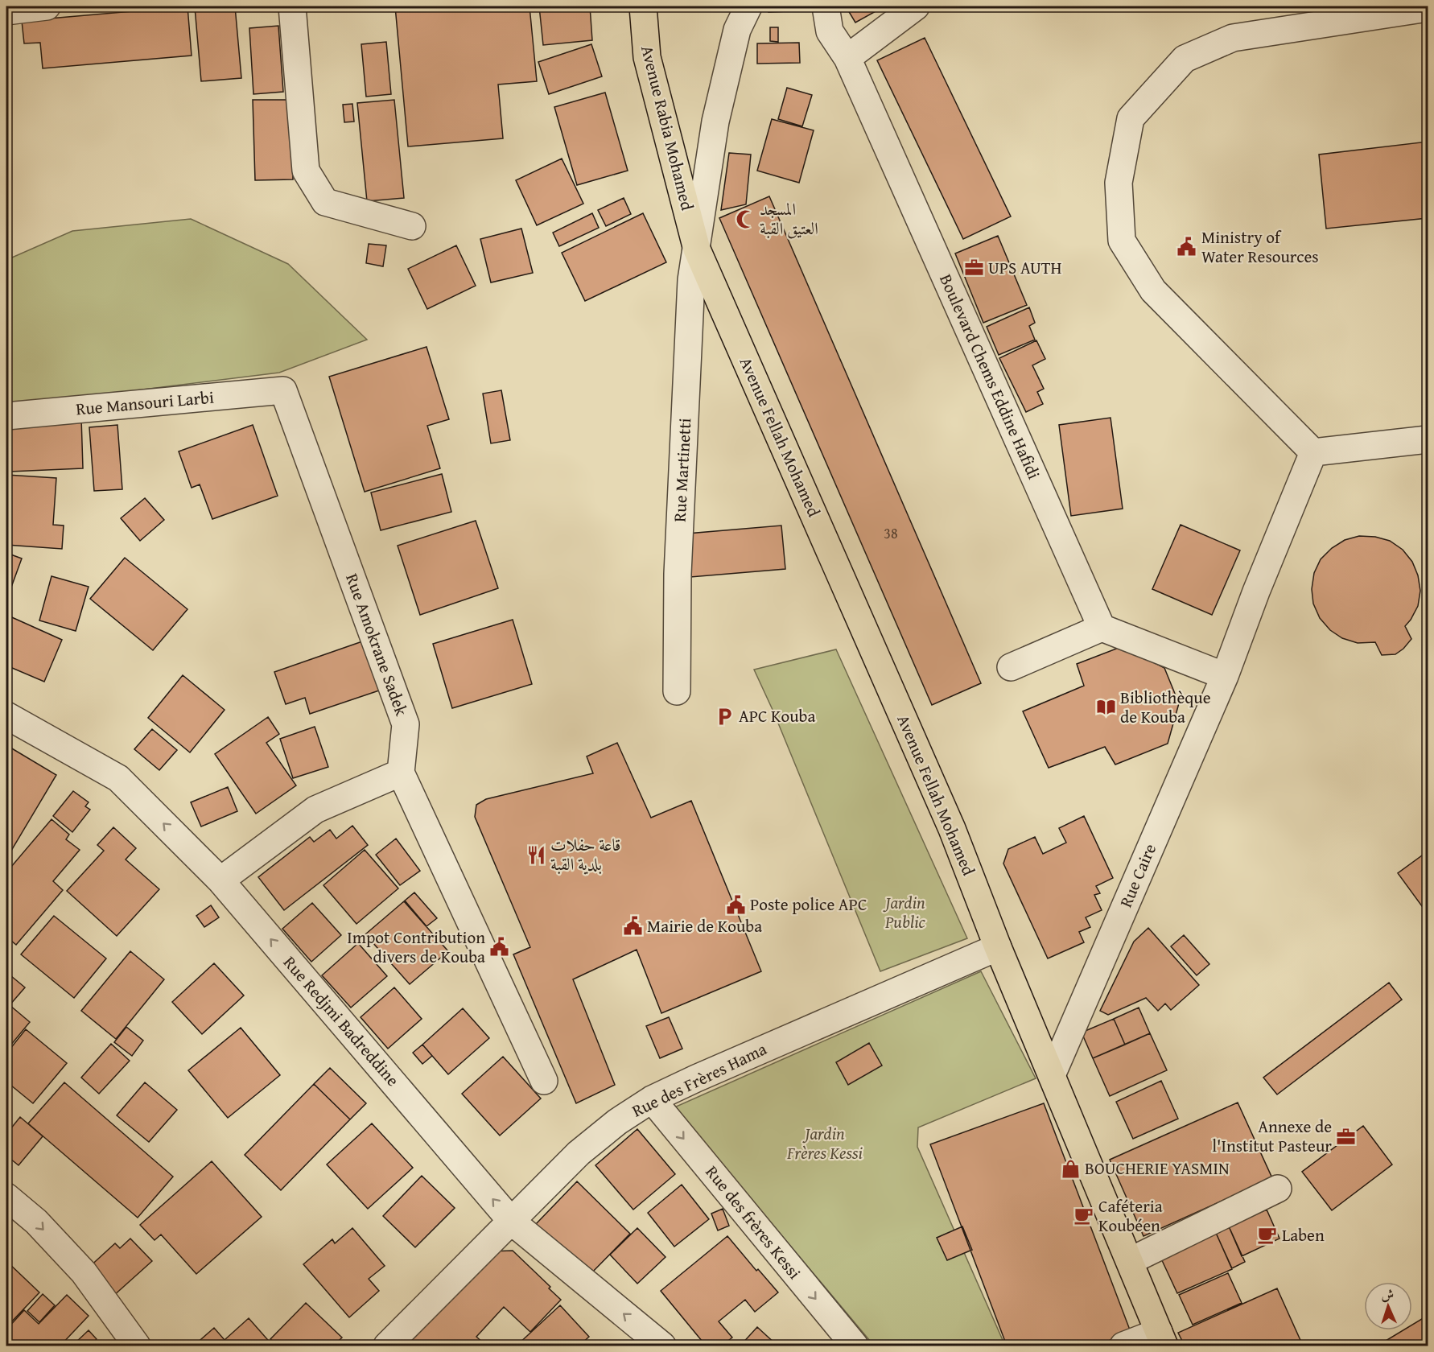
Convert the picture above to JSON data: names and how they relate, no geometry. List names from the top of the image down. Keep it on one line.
{"streets":{"main road":["Avenue Rabia Mohamed","Avenue Fellah Mohamed"],"street":["Boulevard Chems Eddine Hafidi","Rue Mansouri Larbi","Rue Martinetti","Rue Amokrane Sadek","Rue Caire","Rue Redjmi Badreddine","Rue des Frères Hama","Rue des frères Kessi"]},"crossings":[["Avenue Rabia Mohamed","Avenue Fellah Mohamed"],["Avenue Rabia Mohamed","Rue Martinetti"],["Rue Mansouri Larbi","Rue Amokrane Sadek"],["Avenue Fellah Mohamed","Rue Martinetti"],["Avenue Fellah Mohamed","Rue Caire"],["Avenue Fellah Mohamed","Rue des Frères Hama"],["Rue Redjmi Badreddine","Rue des Frères Hama"],["Rue des Frères Hama","Rue des frères Kessi"]],"one_way":["Rue des frères Kessi"],"parks":["Jardin Public","Jardin Frères Kessi"],"places":{"mosque":["المسجد العتيق القبة"],"public building":["Ministry of Water Resources","Poste police APC","Mairie de Kouba","Impot Contribution divers de Kouba"],"office":["UPS AUTH","Annexe de l'Institut Pasteur"],"library":["Bibliothèque de Kouba"],"parking":["APC Kouba"],"restaurant":["قاعة حفلات بلدية القبة"],"shop":["BOUCHERIE YASMIN"],"cafe":["Caféteria Koubéen","Laben"]},"house_numbers":["38"],"north":"top"}
